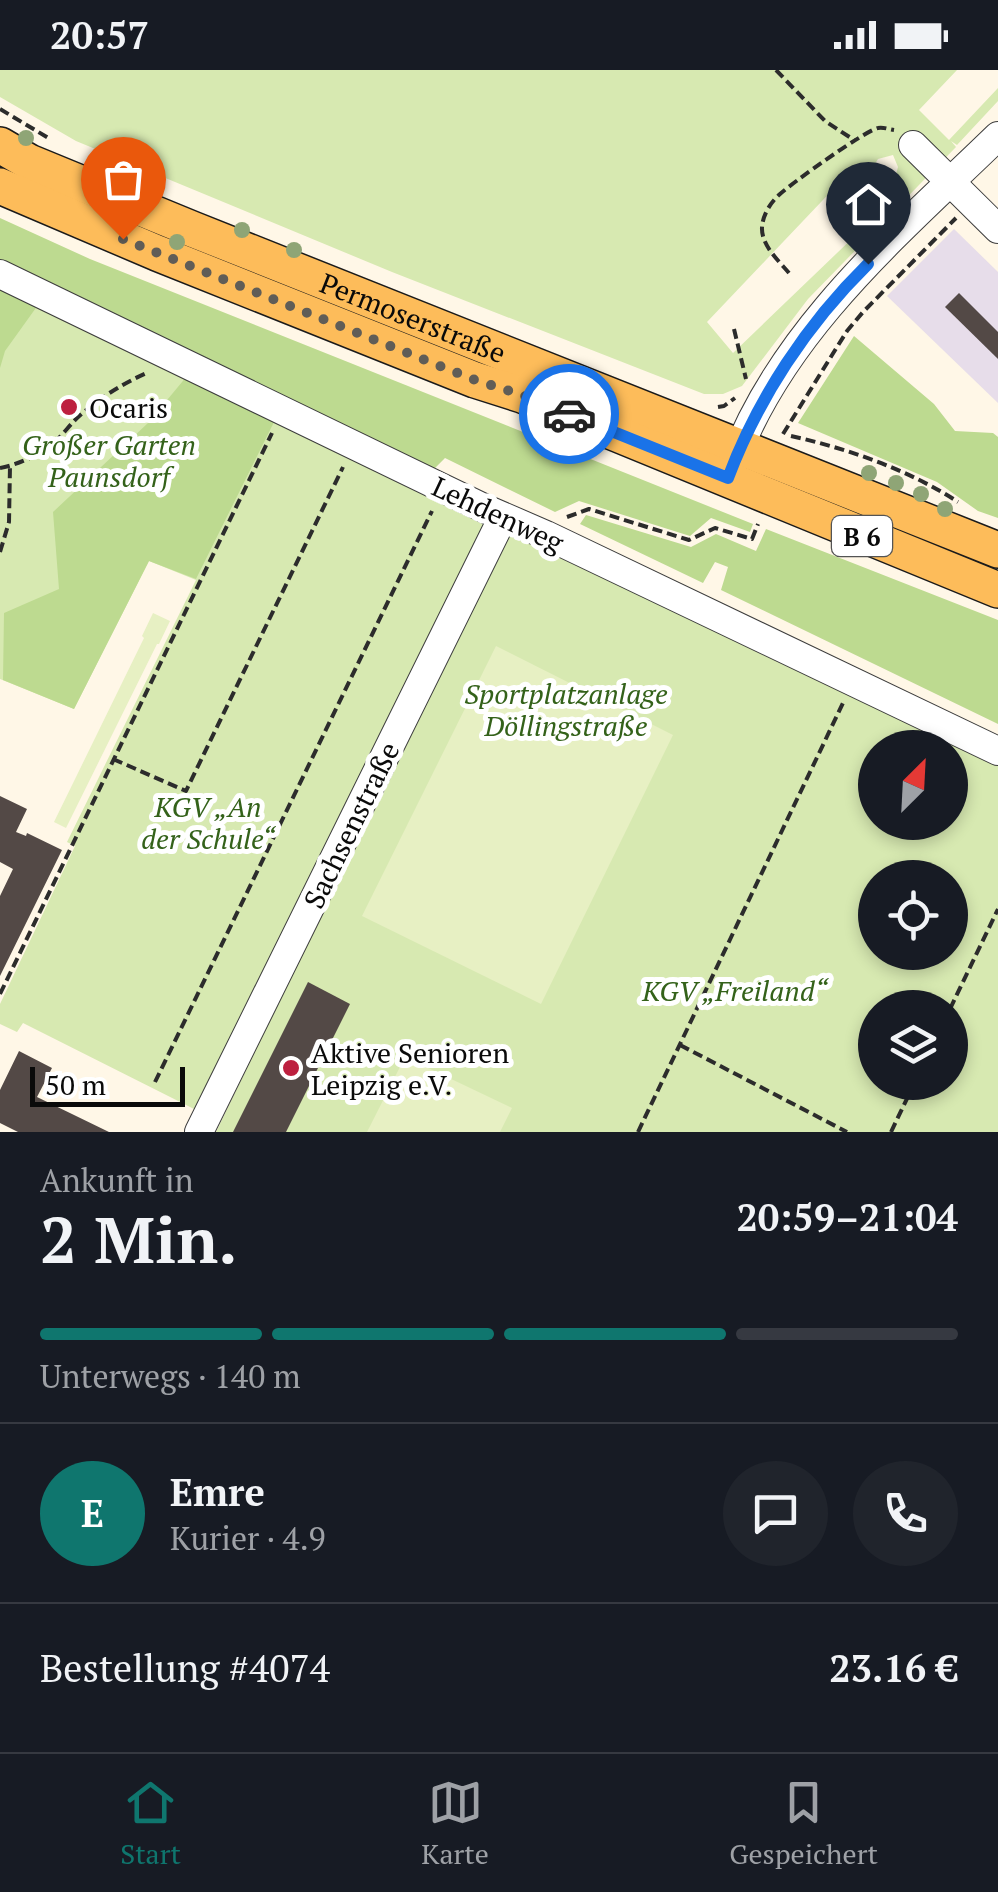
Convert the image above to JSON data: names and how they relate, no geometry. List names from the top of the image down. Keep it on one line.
{"streets":{"main road":["Permoserstraße","B 6"],"street":["Lehdenweg","Sachsenstraße"]},"crossings":[["Lehdenweg","Sachsenstraße"]],"parks":["Großer Garten Paunsdorf","Sportplatzanlage Döllingstraße","KGV „An der Schule“","KGV „Freiland“"],"places":["Ocaris","Aktive Senioren Leipzig e.V."],"scale_bar":"50 m","north":"top right","page":{"status":"20:57","scale":"50 m","heading":["2 Min.","Ankunft in","20:59–21:04"],"panel":["Emre","Kurier · 4.9","Bestellung #4074","23.16 €"],"bar":"Unterwegs · 140 m","round":"E","tabs":["Start","Karte","Gespeichert"]}}
